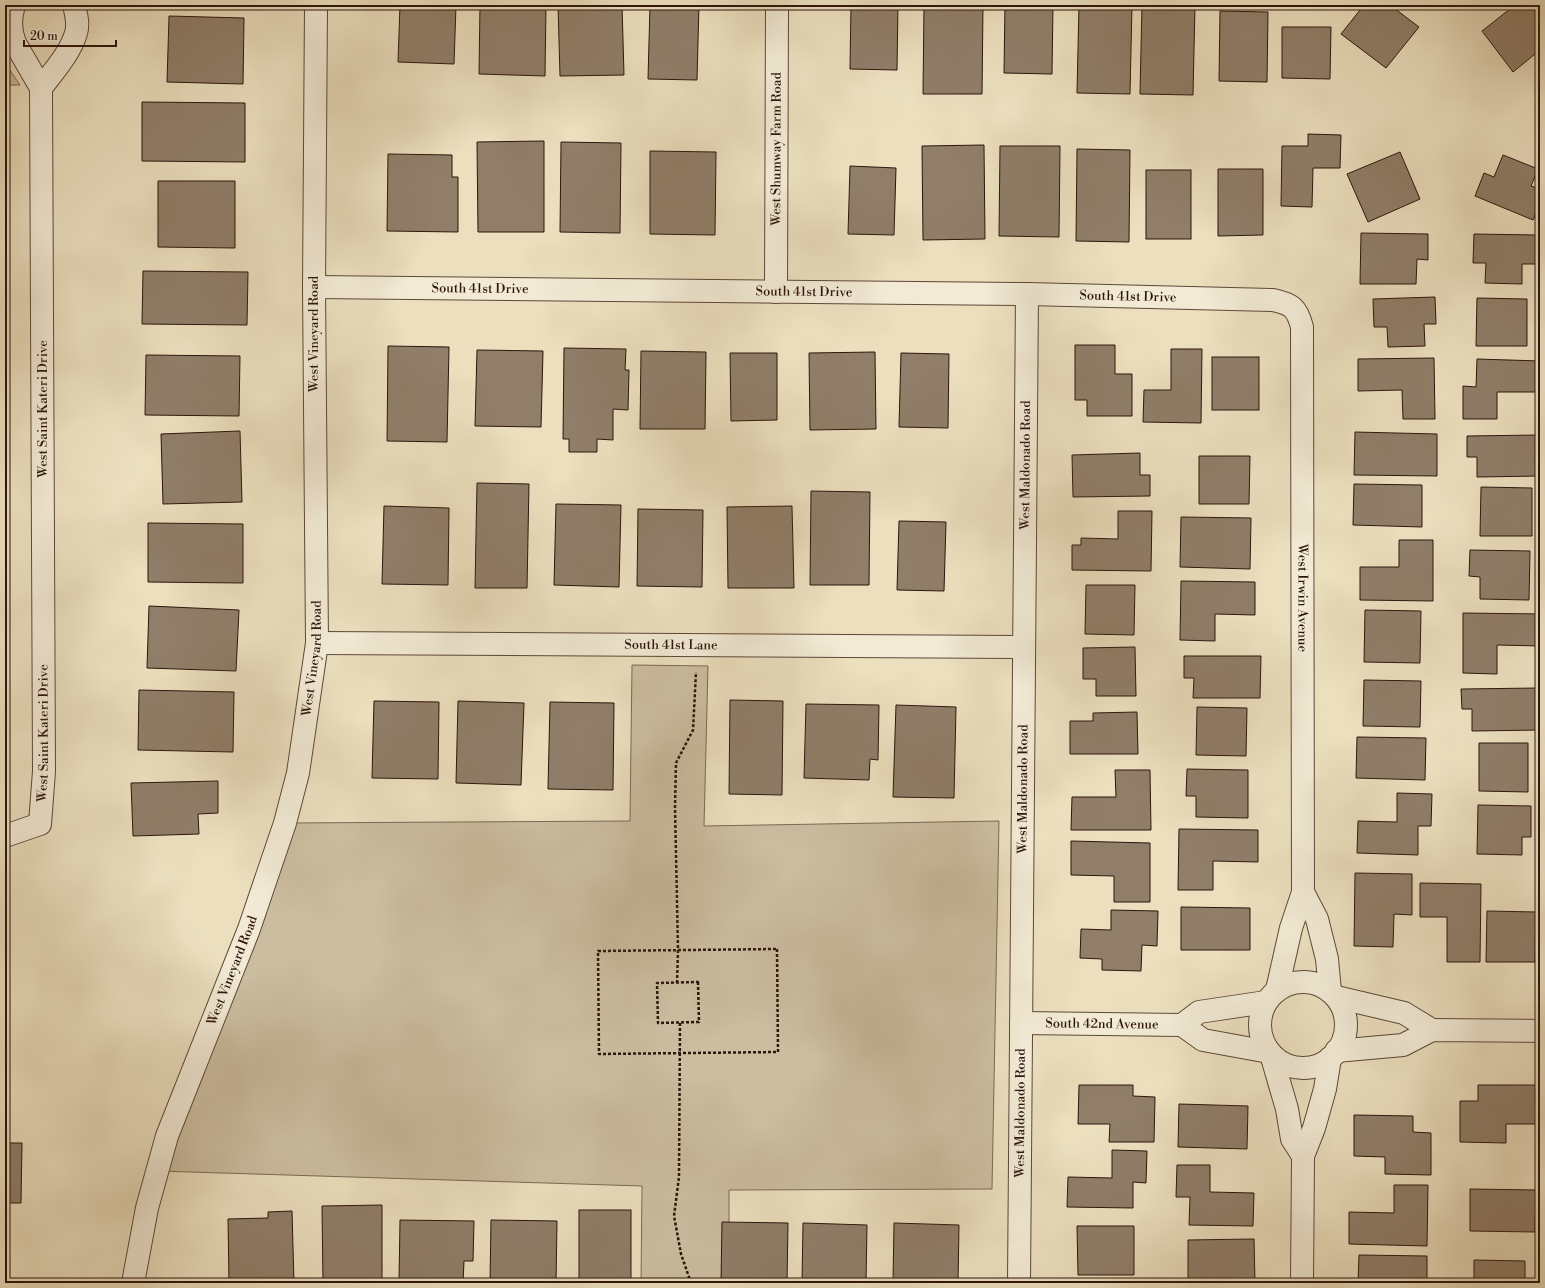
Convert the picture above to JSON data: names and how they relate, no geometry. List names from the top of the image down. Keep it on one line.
{"streets":{"street":["West Shumway Farm Road","South 41st Drive","West Vineyard Road","West Saint Kateri Drive","West Maldonado Road","West Irwin Avenue","South 41st Lane","South 42nd Avenue"]},"crossings":[["West Shumway Farm Road","South 41st Drive"],["South 41st Drive","West Vineyard Road"],["South 41st Drive","West Maldonado Road"],["South 41st Drive","West Irwin Avenue"],["West Vineyard Road","South 41st Lane"],["West Maldonado Road","South 41st Lane"],["West Maldonado Road","South 42nd Avenue"]],"scale_bar":"20 m"}
